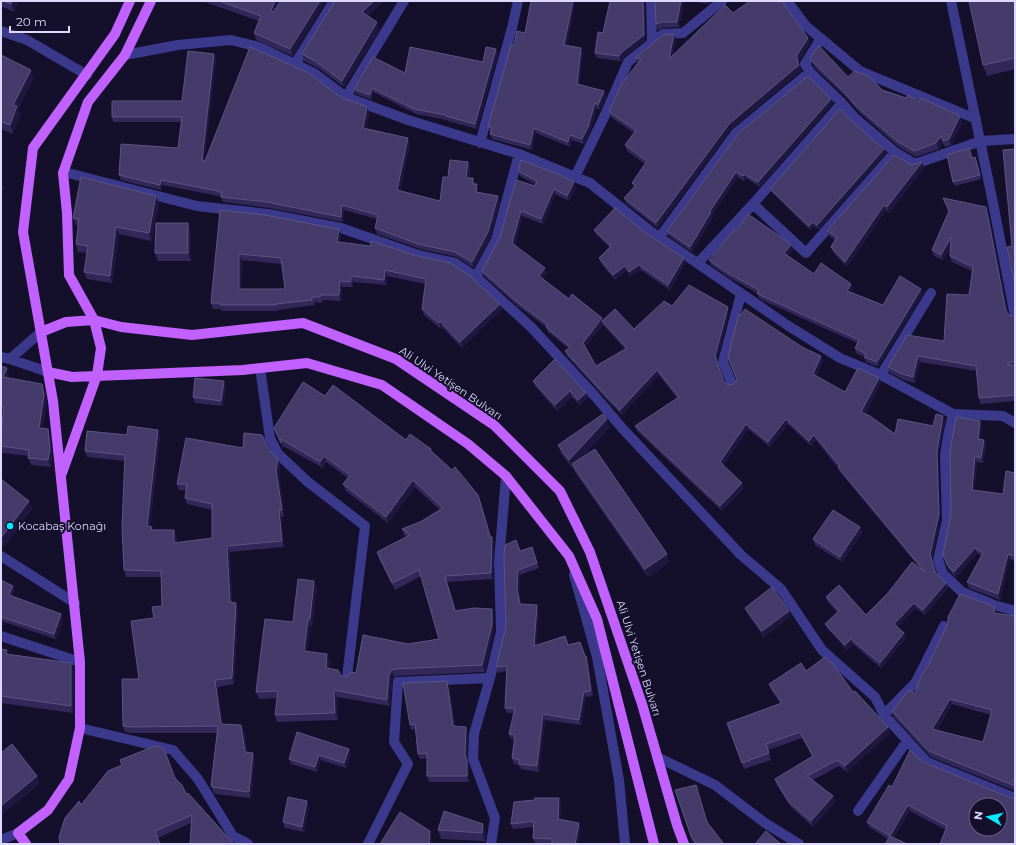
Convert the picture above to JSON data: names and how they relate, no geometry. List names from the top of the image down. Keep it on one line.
{"streets":{"main road":["Ali Ulvi Yetişen Bulvarı"]},"places":["Kocabaş Konağı"],"scale_bar":"20 m","north":"left"}
